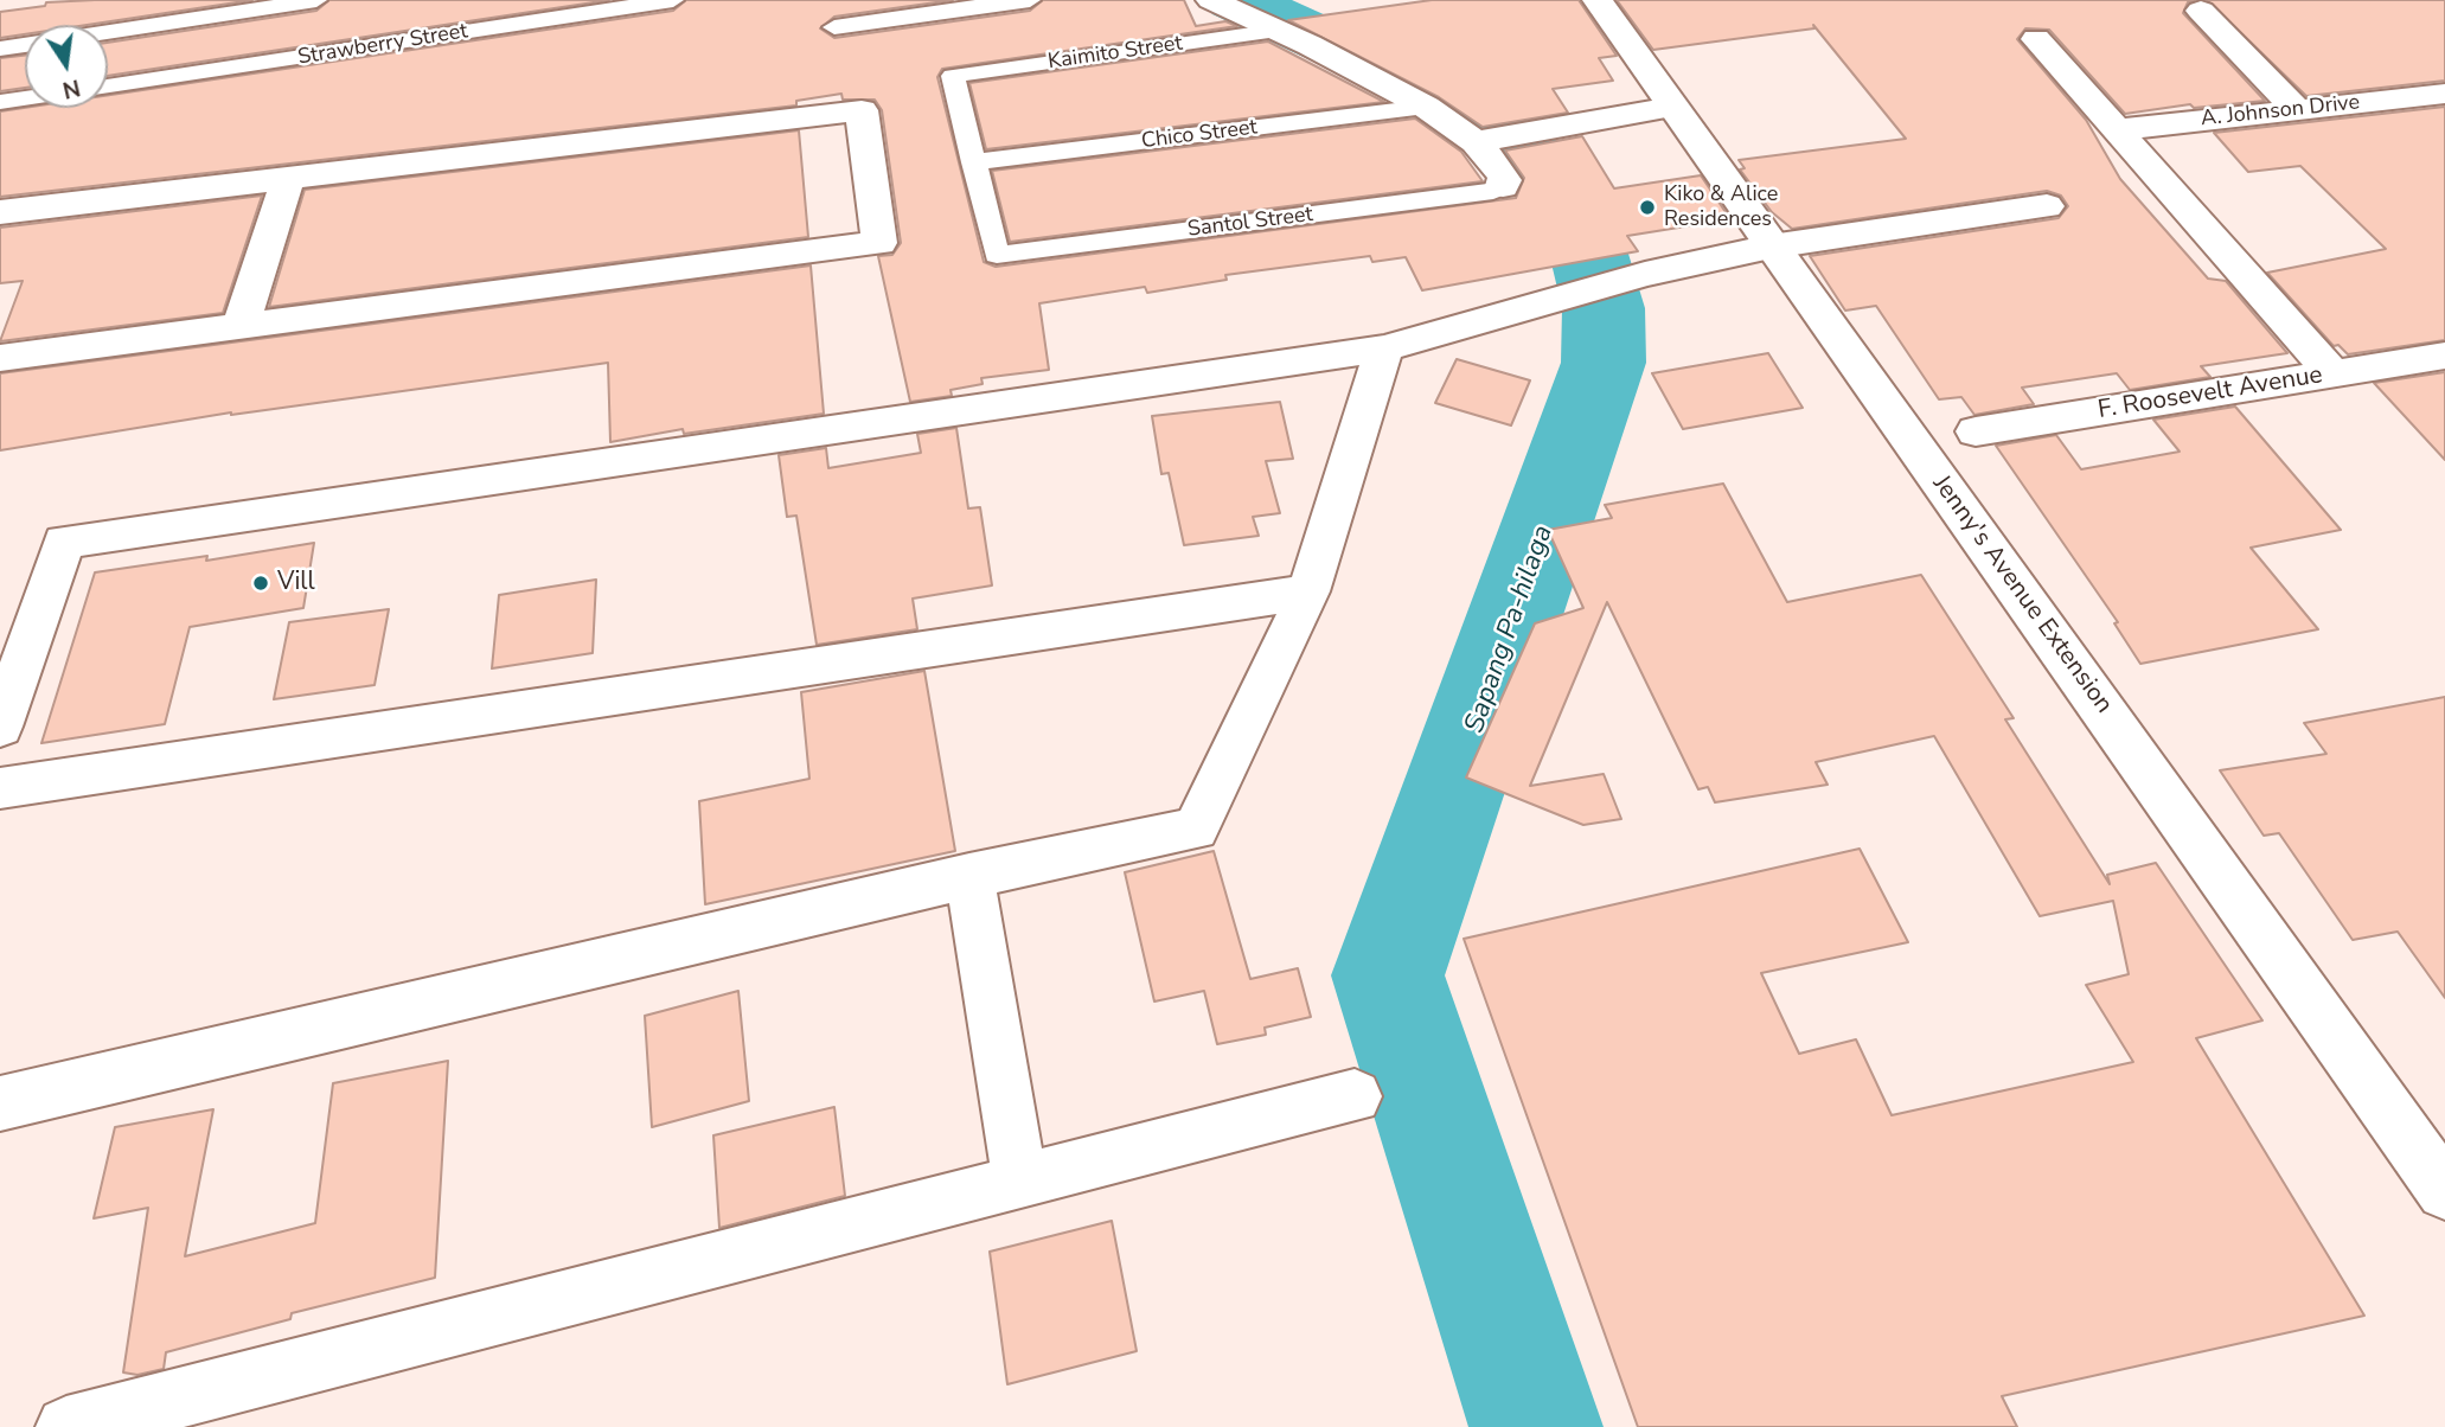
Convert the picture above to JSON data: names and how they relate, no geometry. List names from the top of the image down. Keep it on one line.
{"streets":{"street":["A. Johnson Drive","F. Roosevelt Avenue","Jenny's Avenue Extension"],"lane":["Strawberry Street","Kaimito Street","Chico Street","Santol Street"]},"crossings":[["Kaimito Street","Chico Street"],["Kaimito Street","Santol Street"],["Chico Street","Santol Street"]],"water":["Sapang Pa-hilaga"],"places":["Kiko & Alice Residences","Vill"],"north":"bottom"}
